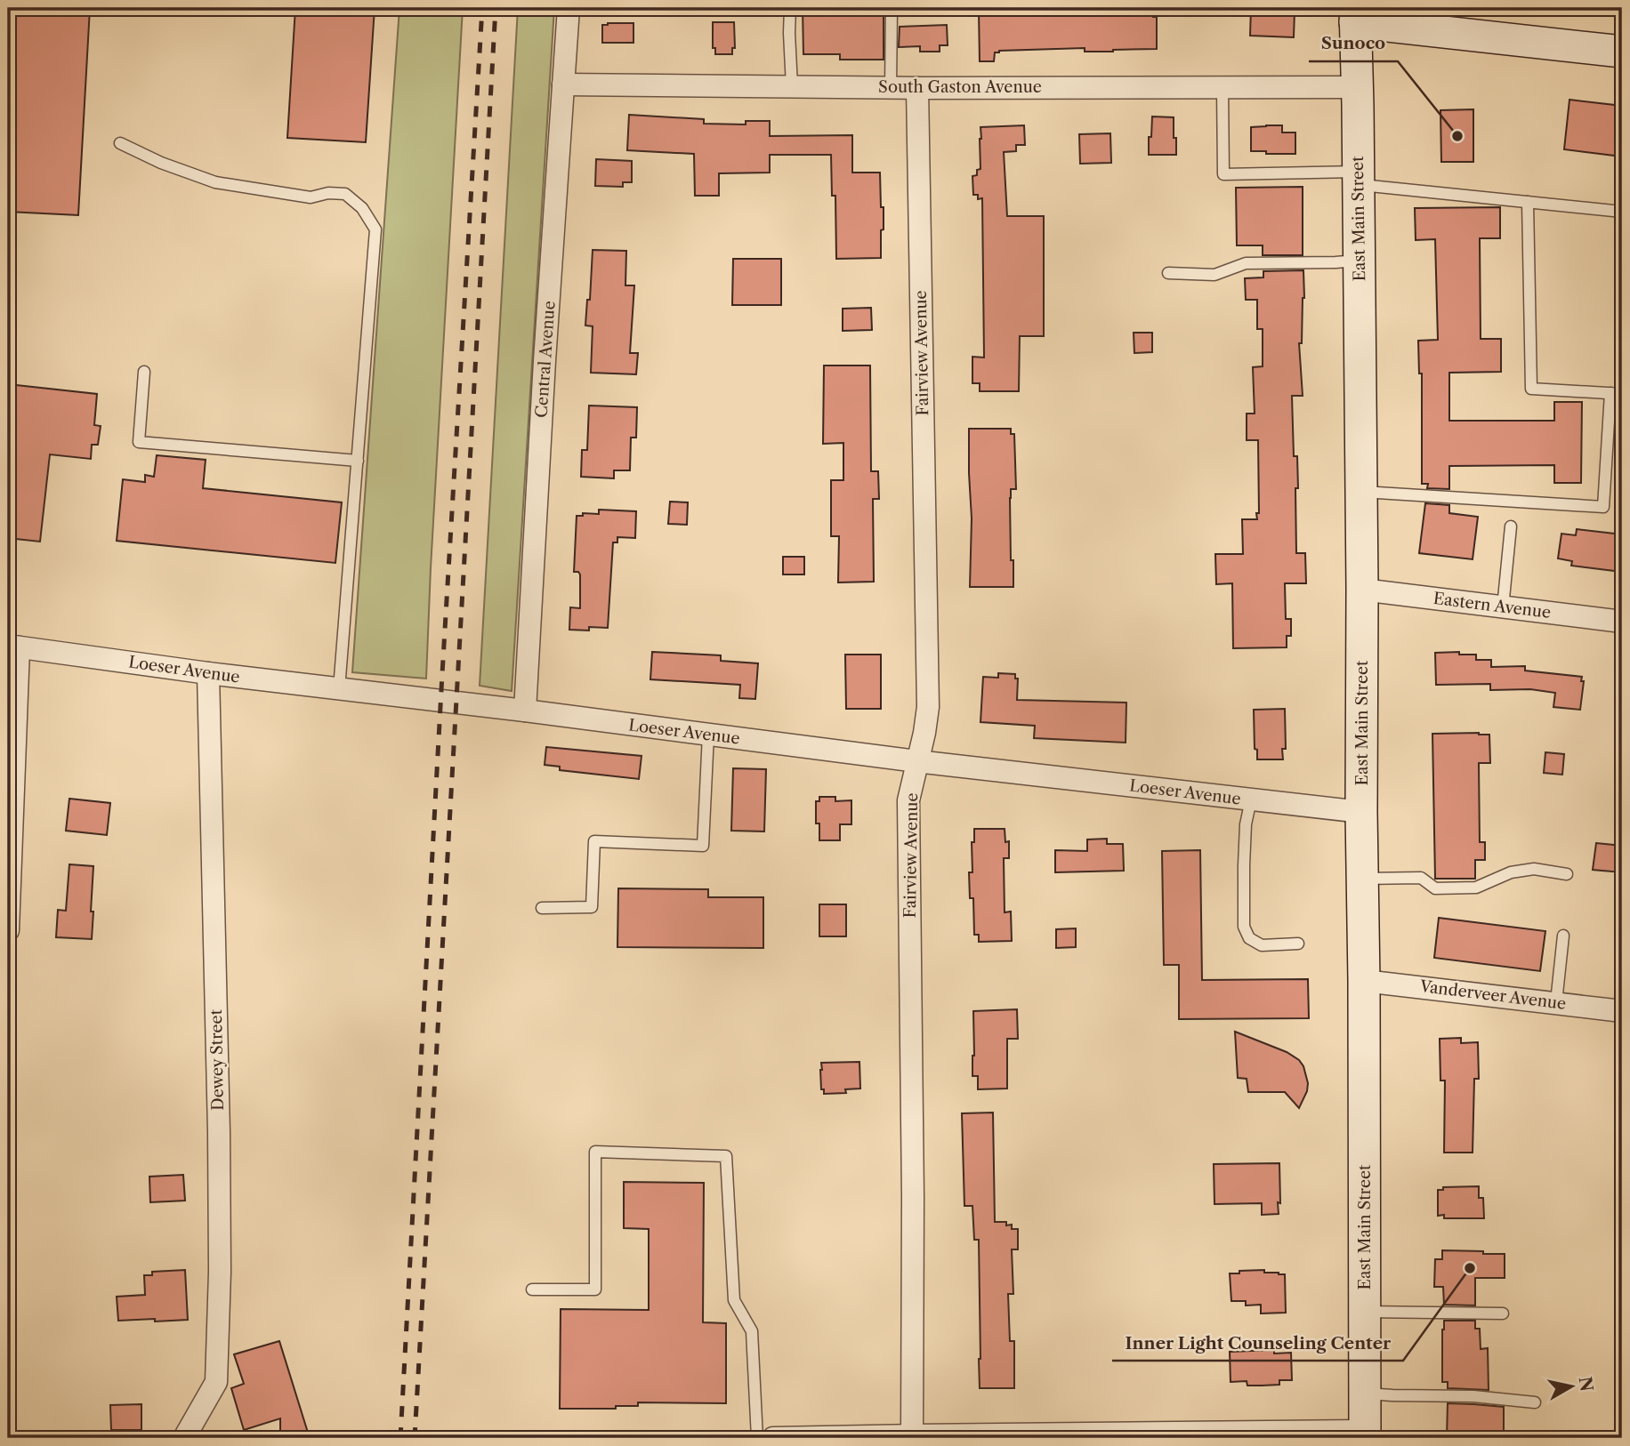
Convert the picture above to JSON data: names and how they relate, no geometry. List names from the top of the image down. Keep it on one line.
{"streets":{"street":["South Gaston Avenue","East Main Street","Fairview Avenue","Central Avenue","Eastern Avenue","Loeser Avenue","Vanderveer Avenue","Dewey Street"]},"crossings":[["South Gaston Avenue","East Main Street"],["South Gaston Avenue","Fairview Avenue"],["South Gaston Avenue","Central Avenue"],["East Main Street","Eastern Avenue"],["East Main Street","Loeser Avenue"],["East Main Street","Vanderveer Avenue"],["Fairview Avenue","Loeser Avenue"],["Central Avenue","Loeser Avenue"],["Loeser Avenue","Dewey Street"]],"places":["Sunoco","Inner Light Counseling Center"],"north":"right"}
